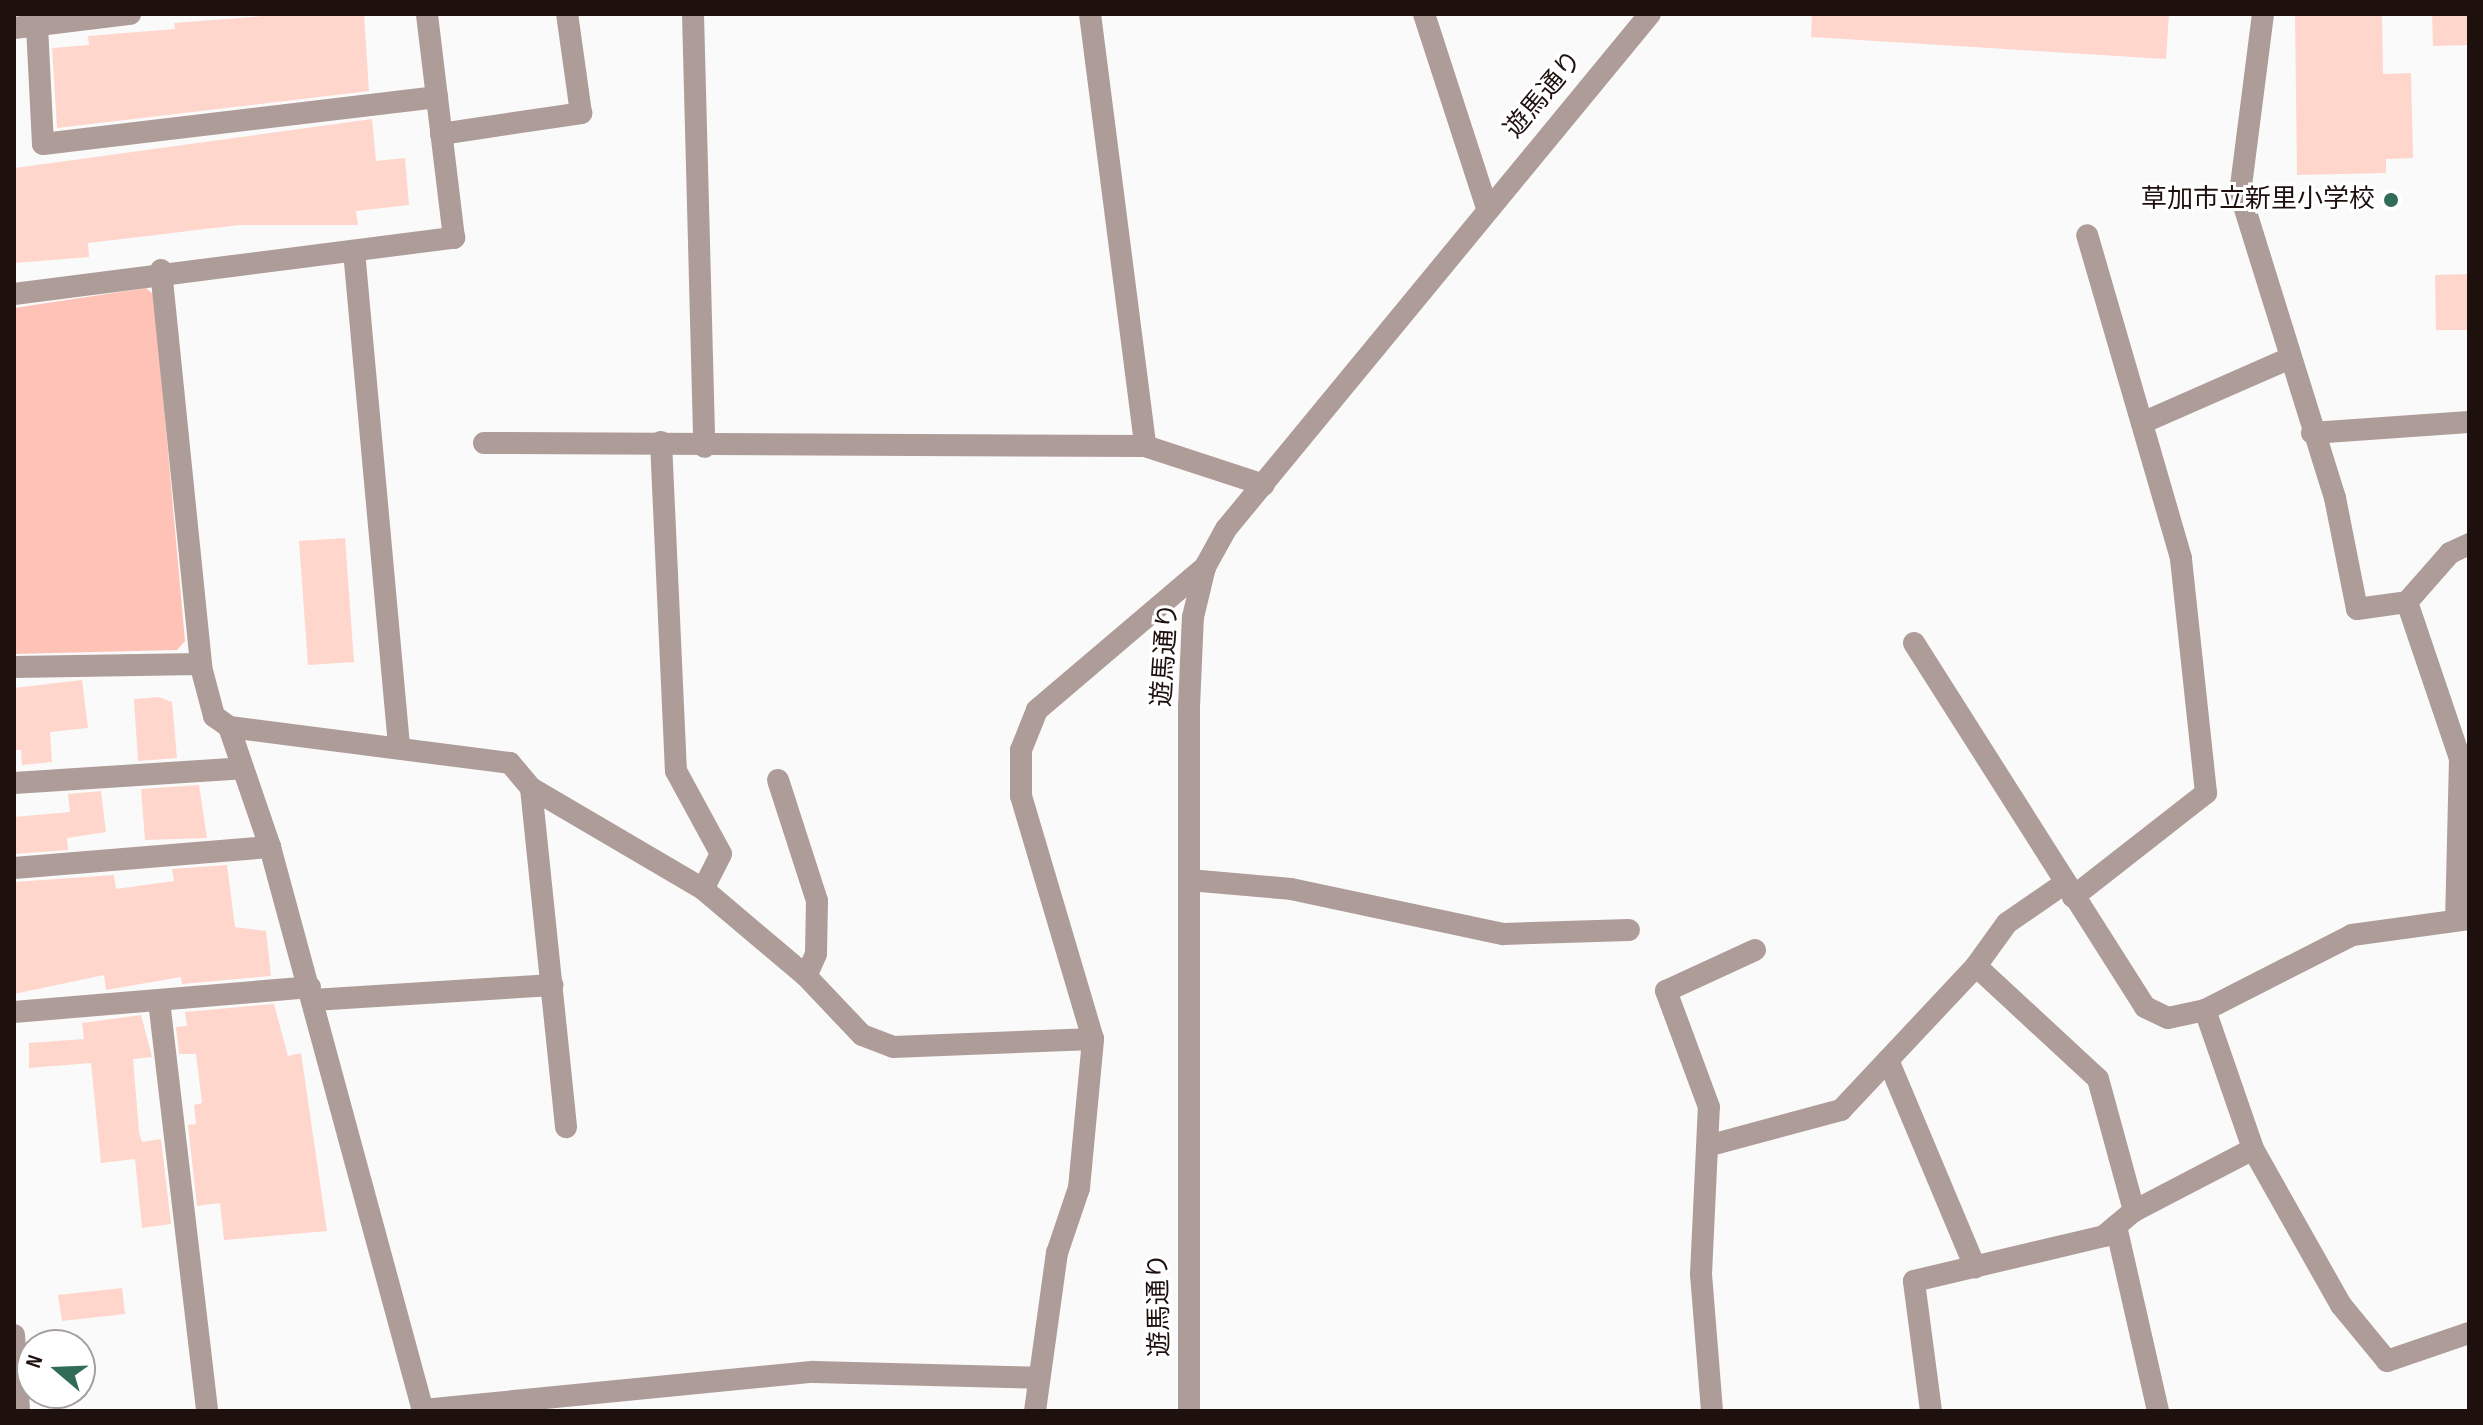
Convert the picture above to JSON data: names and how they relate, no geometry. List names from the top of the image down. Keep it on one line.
{"streets":{"street":["遊馬通り"]},"places":["草加市立新里小学校"],"north":"left"}
